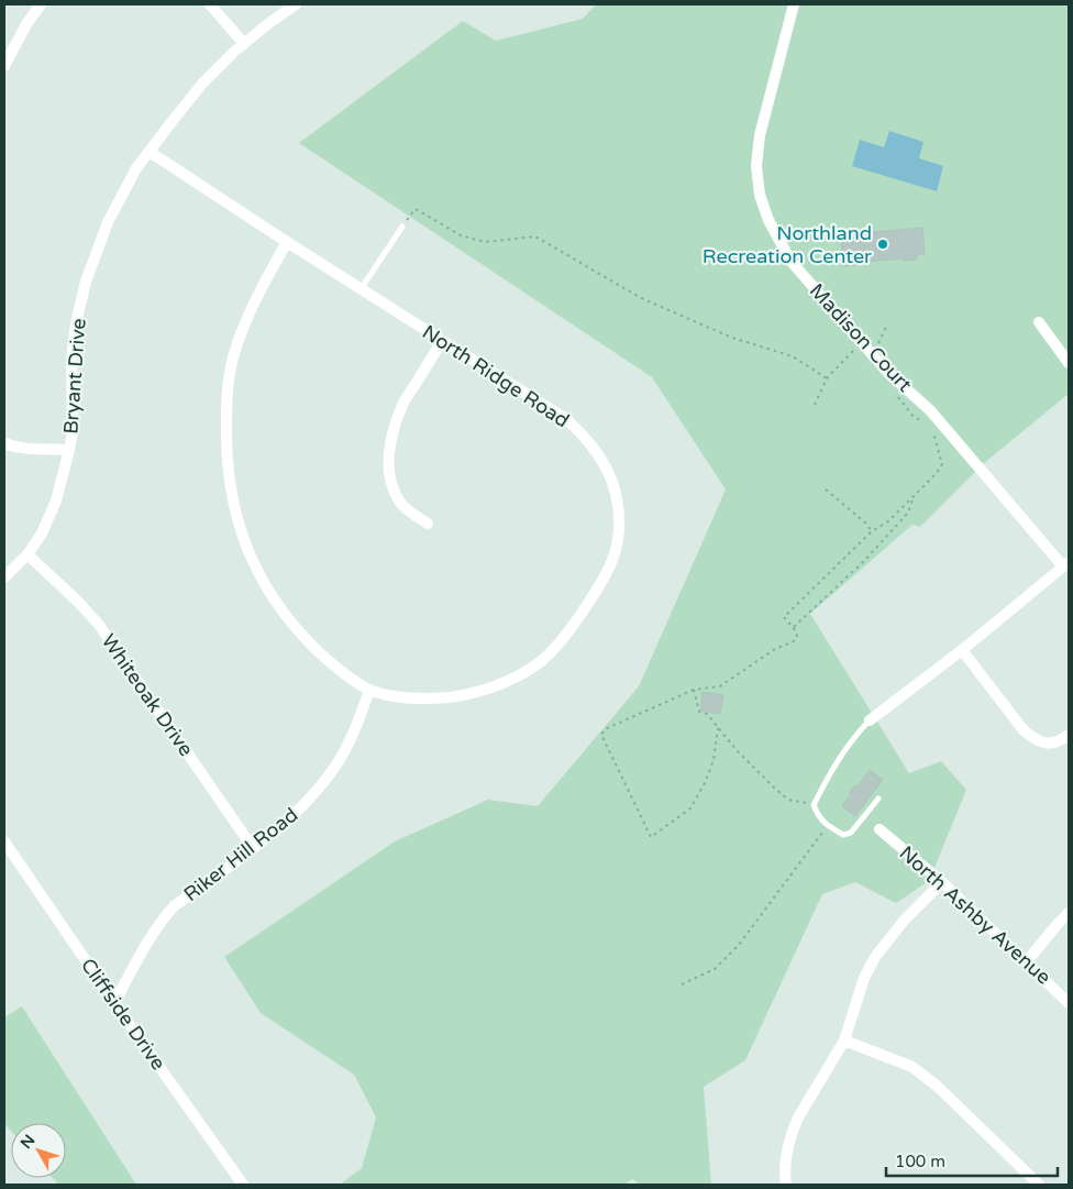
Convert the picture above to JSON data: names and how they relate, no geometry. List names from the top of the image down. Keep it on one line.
{"streets":{"street":["Madison Court","Bryant Drive","North Ridge Road","Whiteoak Drive","Riker Hill Road","North Ashby Avenue","Cliffside Drive"]},"crossings":[["Bryant Drive","North Ridge Road"],["Bryant Drive","Whiteoak Drive"],["North Ridge Road","Riker Hill Road"],["Whiteoak Drive","Riker Hill Road"],["Riker Hill Road","Cliffside Drive"]],"places":["Northland Recreation Center"],"scale_bar":"100 m","north":"top left"}
